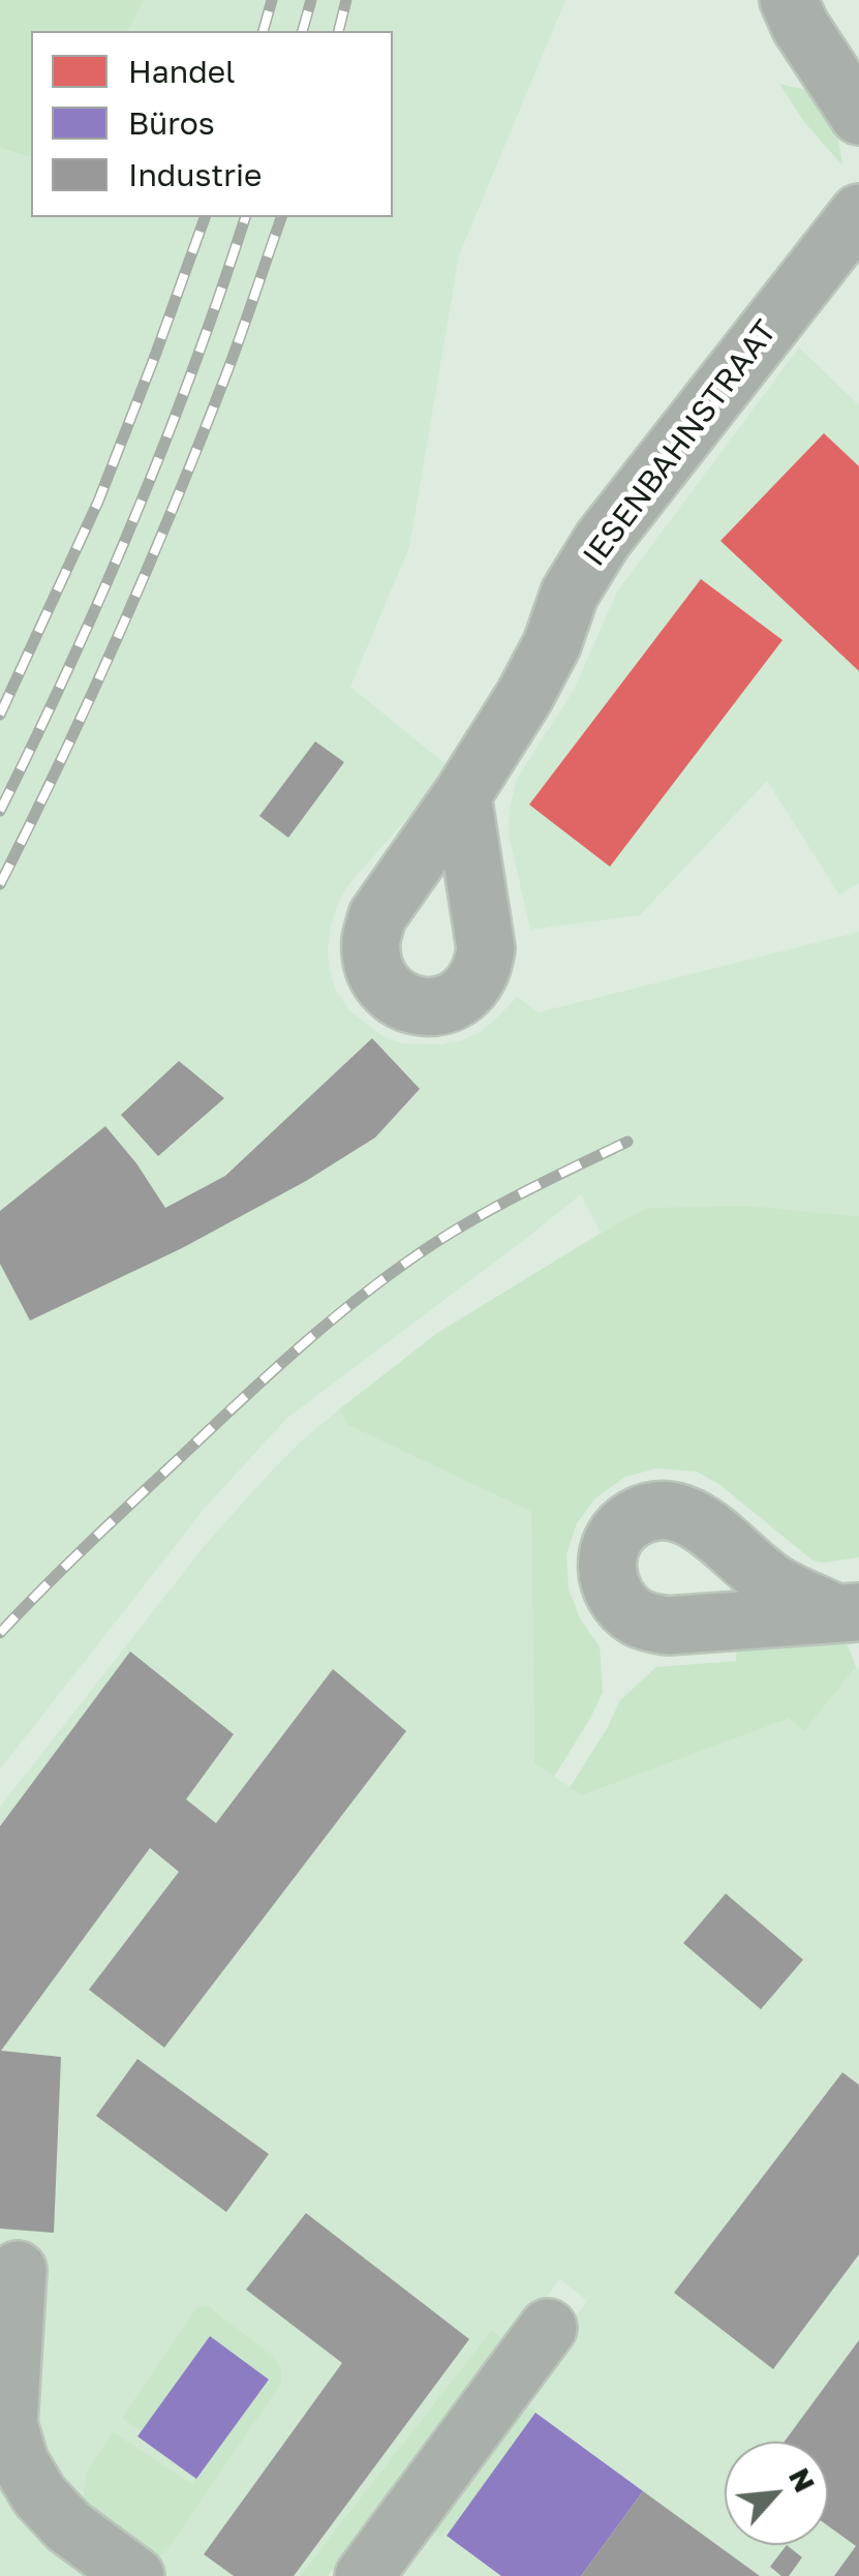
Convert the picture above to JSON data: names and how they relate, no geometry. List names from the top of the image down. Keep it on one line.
{"streets":{"street":["IESENBAHNSTRAAT"]},"legend":["Handel","Büros","Industrie"],"north":"top right"}
